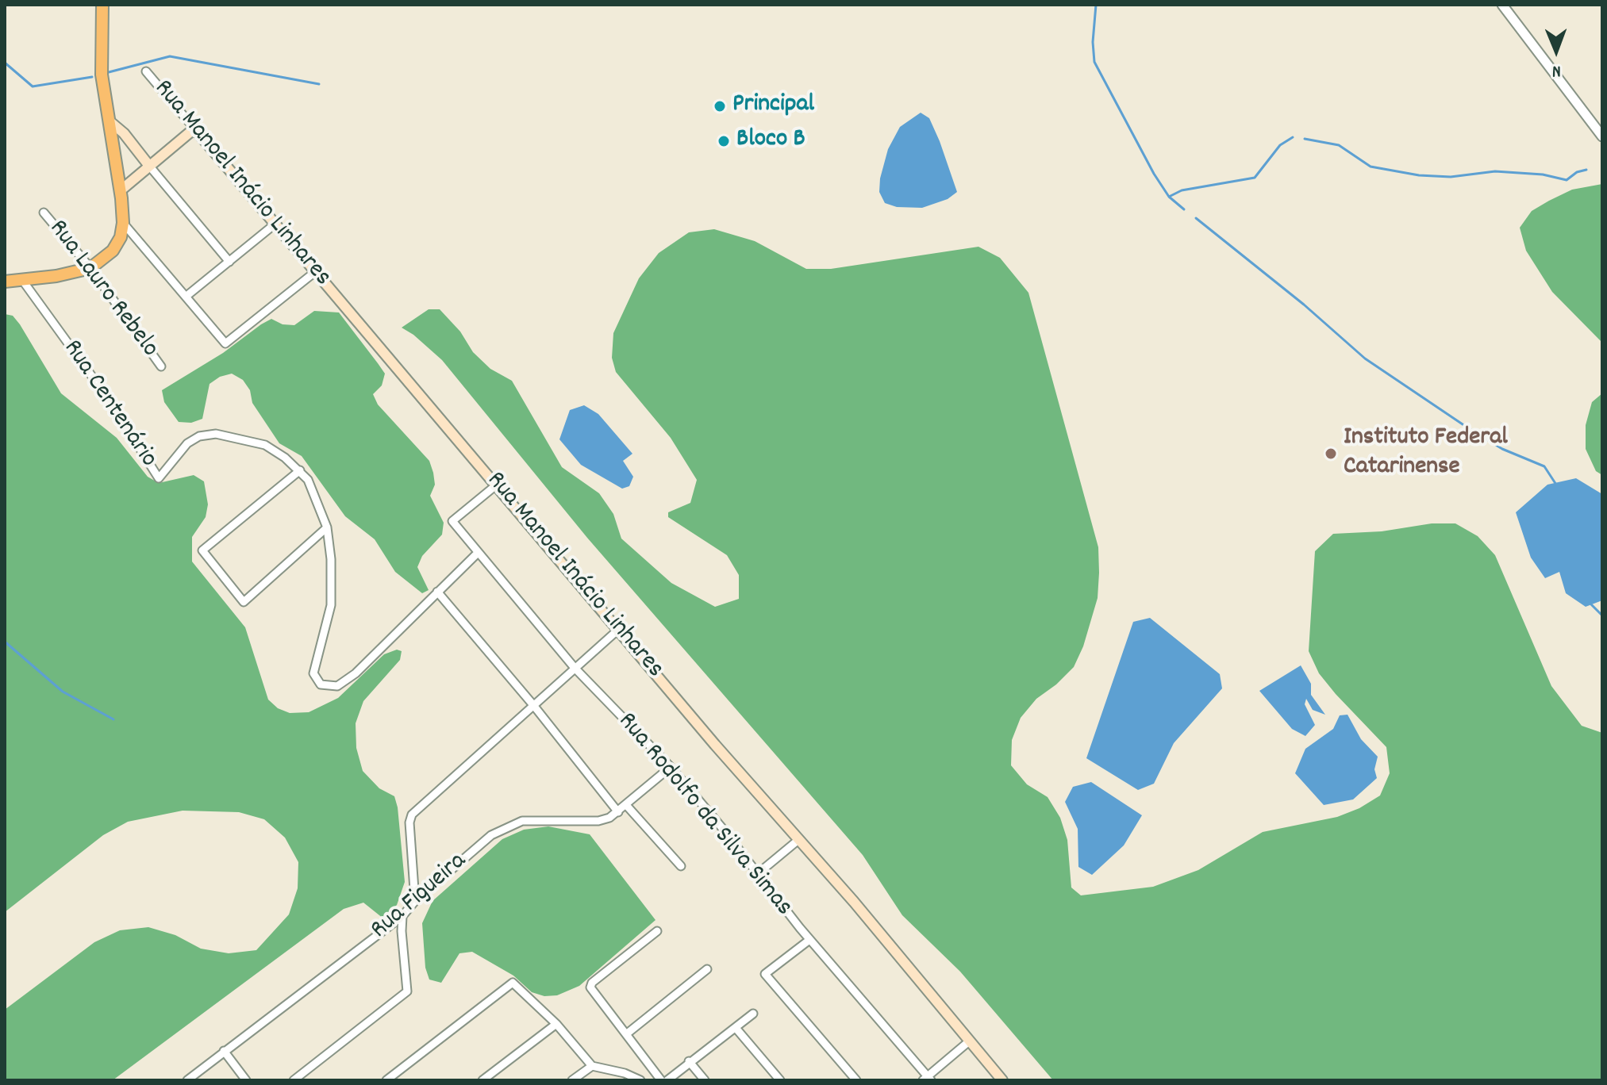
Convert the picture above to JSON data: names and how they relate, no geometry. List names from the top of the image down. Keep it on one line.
{"streets":{"main road":["Rua Manoel Inácio Linhares"],"street":["Rua Lauro Rebelo","Rua Centenário","Rua Rodolfo da Silva Simas","Rua Figueira"]},"crossings":[["Rua Manoel Inácio Linhares","Rua Rodolfo da Silva Simas"],["Rua Centenário","Rua Rodolfo da Silva Simas"],["Rua Rodolfo da Silva Simas","Rua Figueira"]],"places":["Principal","Bloco B","Instituto Federal Catarinense"],"north":"bottom"}
